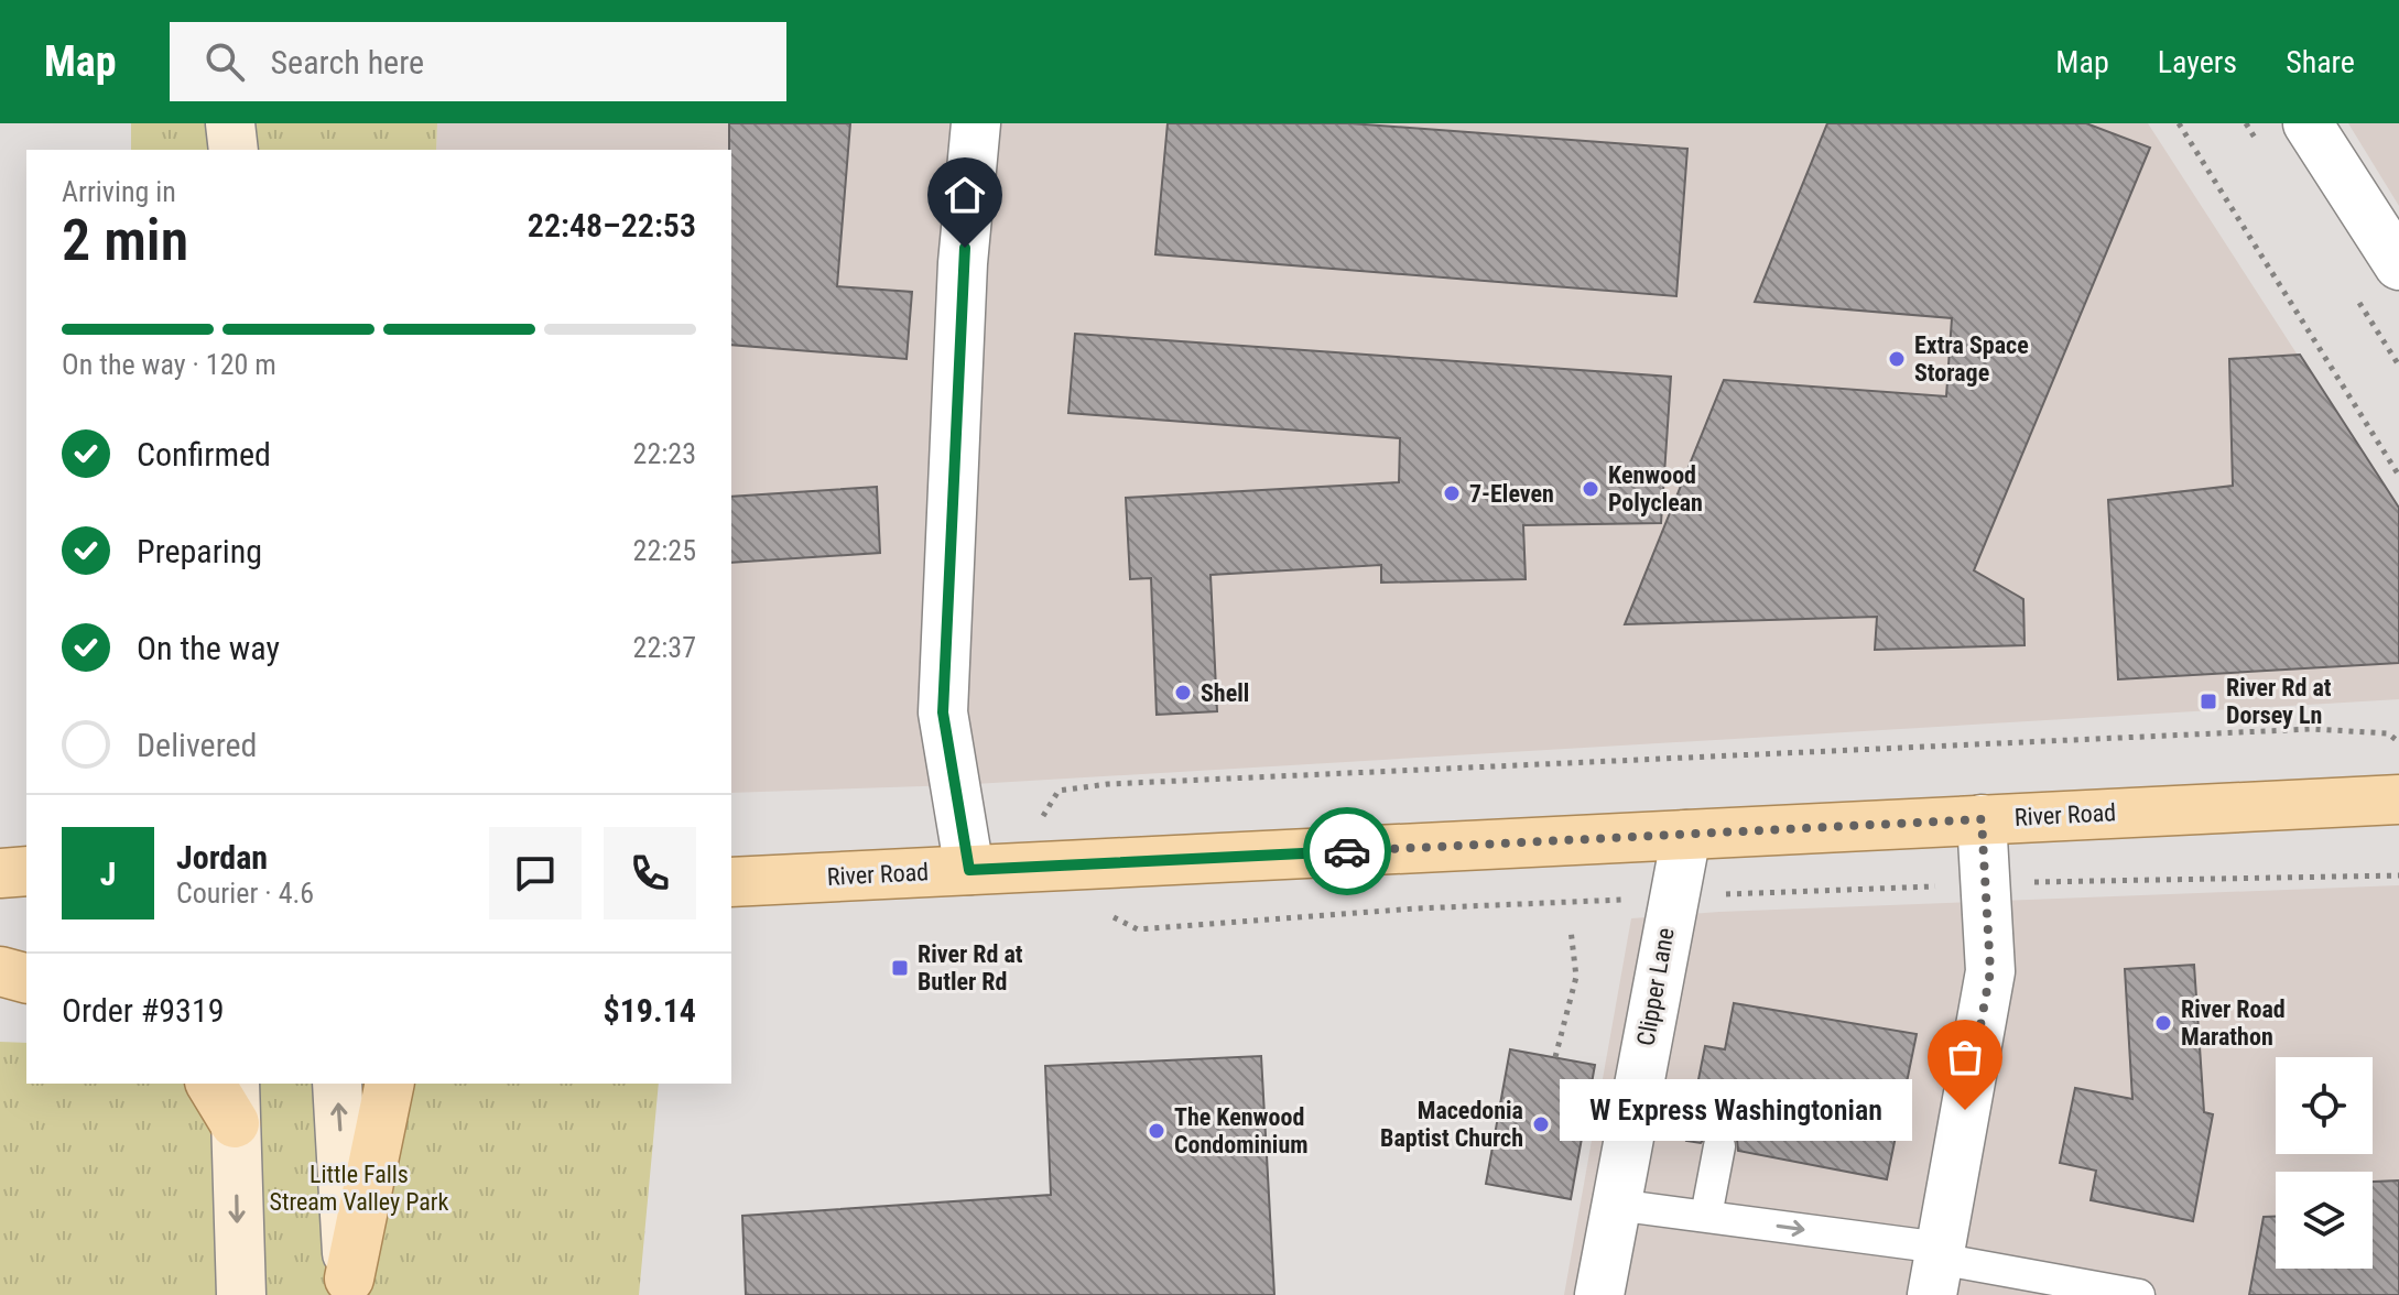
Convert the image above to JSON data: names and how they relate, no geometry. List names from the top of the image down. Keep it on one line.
{"streets":{"main road":["River Road"],"street":["Clipper Lane"]},"crossings":[["River Road","Clipper Lane"]],"parks":["Little Falls Stream Valley Park"],"places":{"other":["Extra Space Storage","Kenwood Polyclean","7-Eleven","Shell","River Road Marathon","W Express Washingtonian","Macedonia Baptist Church","The Kenwood Condominium"],"transit":["River Rd at Dorsey Ln","River Rd at Butler Rd"]},"page":{"header":"Map","search":"Search here","nav":["Map","Layers","Share"],"heading":["2 min","Arriving in","22:48–22:53"],"panel":["Jordan","Courier · 4.6","Order #9319","$19.14"],"bar":"On the way · 120 m","list":[["Confirmed","22:23"],["Preparing","22:25"],["On the way","22:37"],"Delivered"],"round":"J","bubble":"W Express Washingtonian"}}
